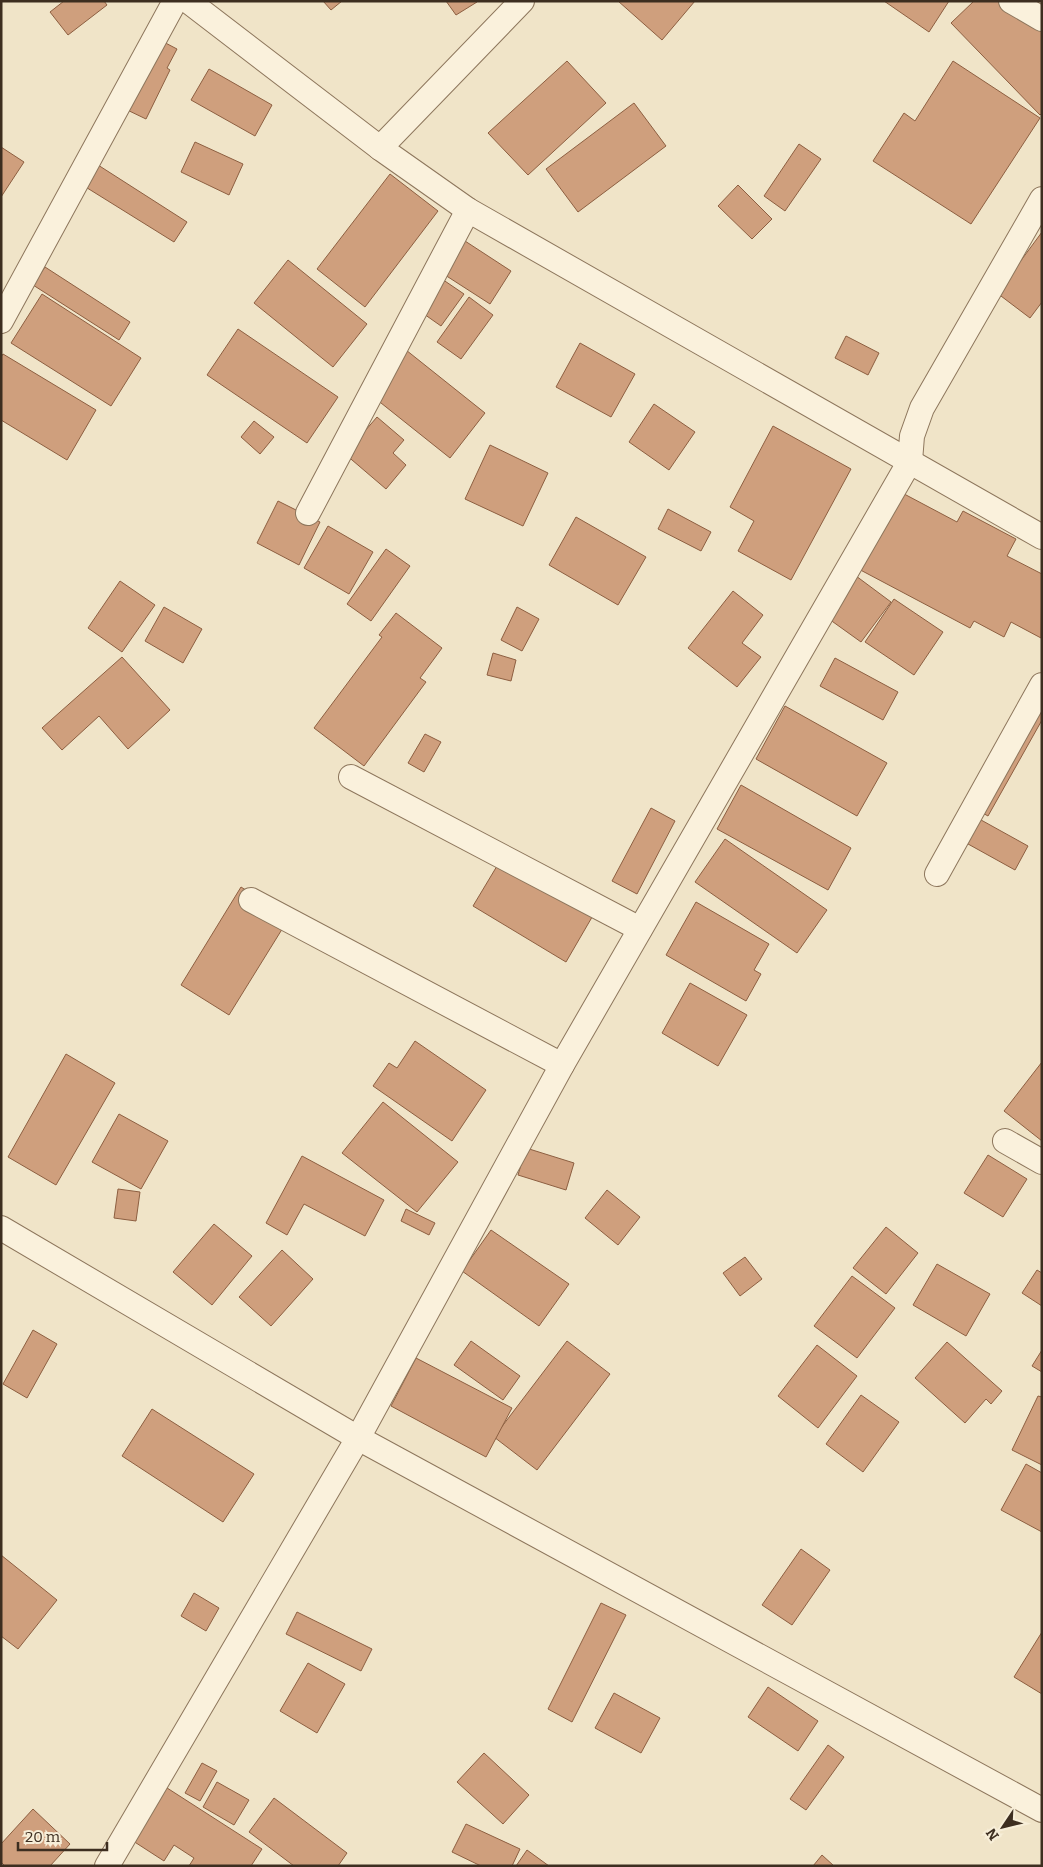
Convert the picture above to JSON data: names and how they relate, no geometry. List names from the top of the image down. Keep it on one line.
{"scale_bar":"20 m","north":"bottom left"}
